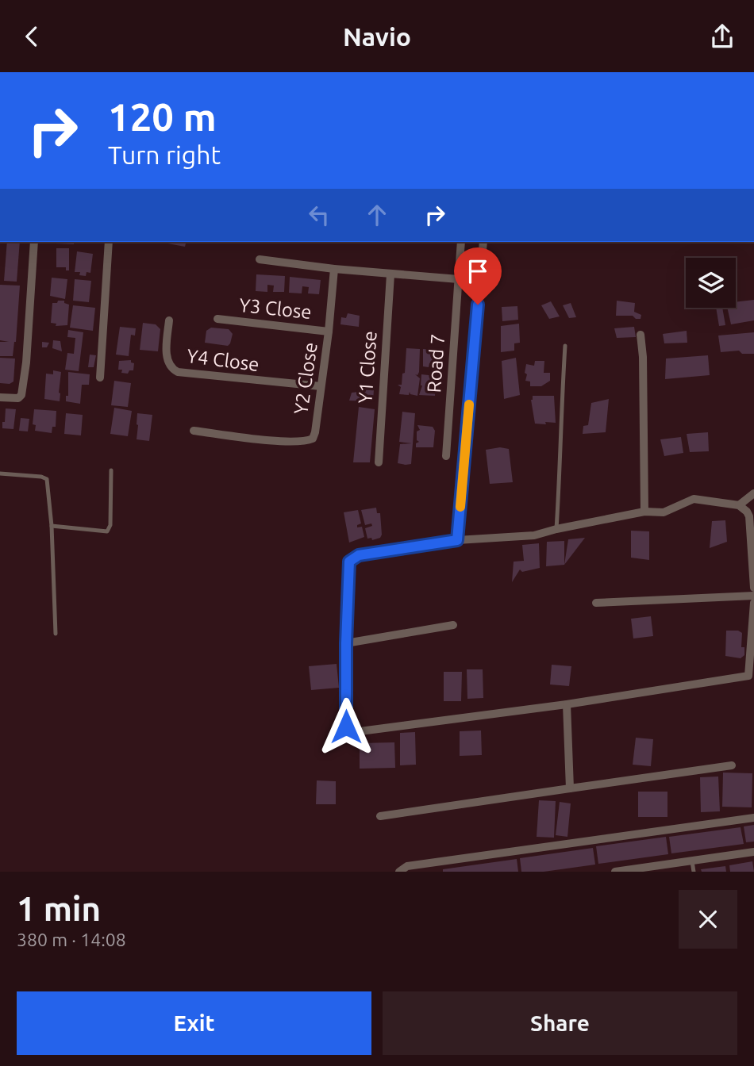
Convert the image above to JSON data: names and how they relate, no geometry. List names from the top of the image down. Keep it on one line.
{"streets":{"street":["Y3 Close","Y4 Close","Road 7","Y1 Close","Y2 Close"]},"crossings":[["Y3 Close","Y2 Close"],["Y4 Close","Y2 Close"]],"page":{"header":"Navio","turn":["120 m","Turn right"],"heading":["1 min","380 m · 14:08"],"buttons":["Exit","Share"]}}
